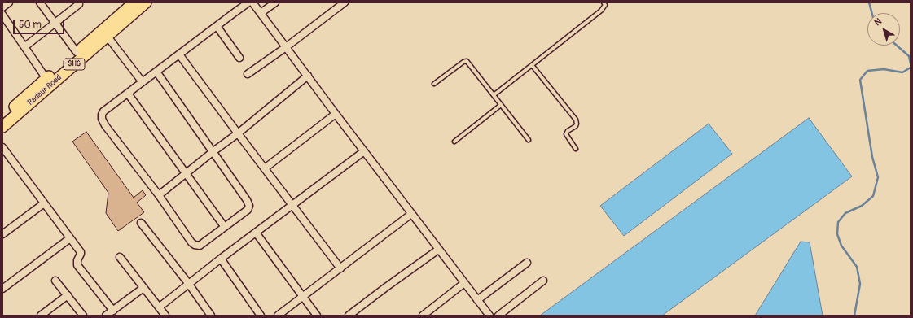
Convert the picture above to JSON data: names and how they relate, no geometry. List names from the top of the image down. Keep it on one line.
{"streets":{"main road":["SH6","Radaur Road"]},"scale_bar":"50 m","north":"top left"}
